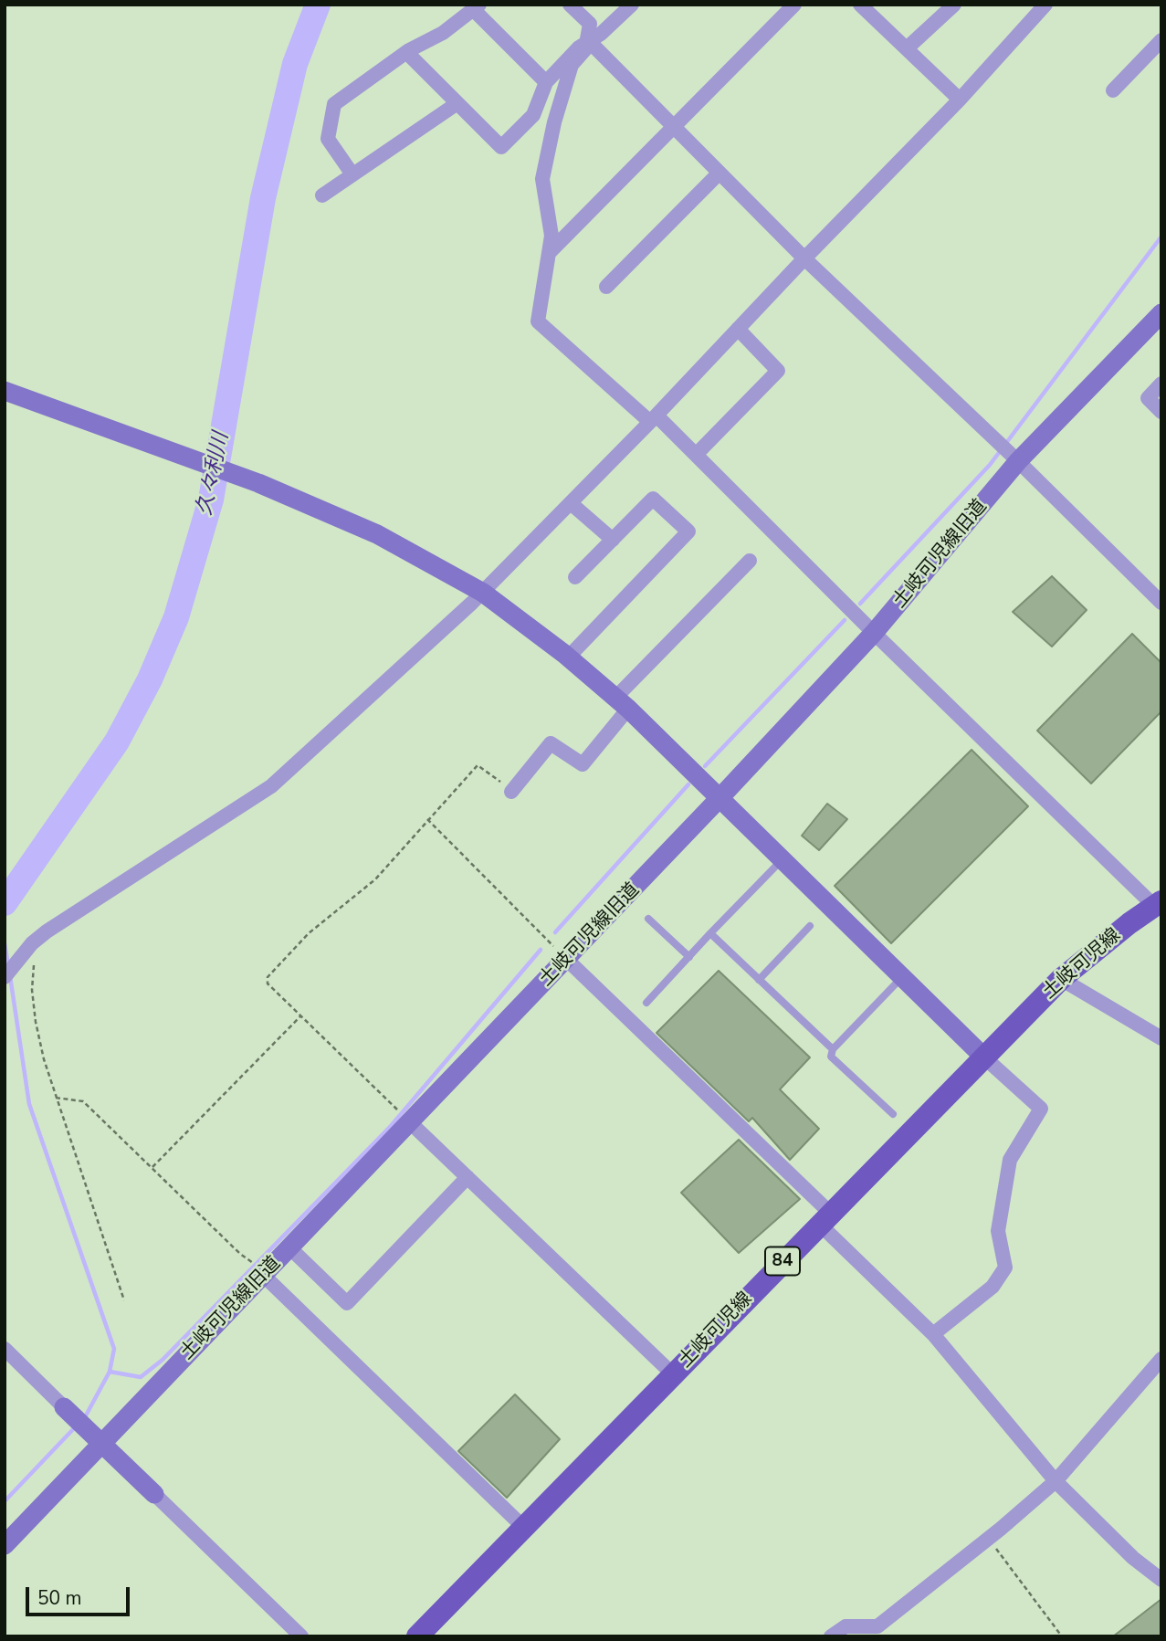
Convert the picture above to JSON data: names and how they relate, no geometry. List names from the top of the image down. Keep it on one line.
{"streets":{"main road":["土岐可児線","84"],"street":["土岐可児線旧道"]},"water":["久々利川"],"scale_bar":"50 m"}
